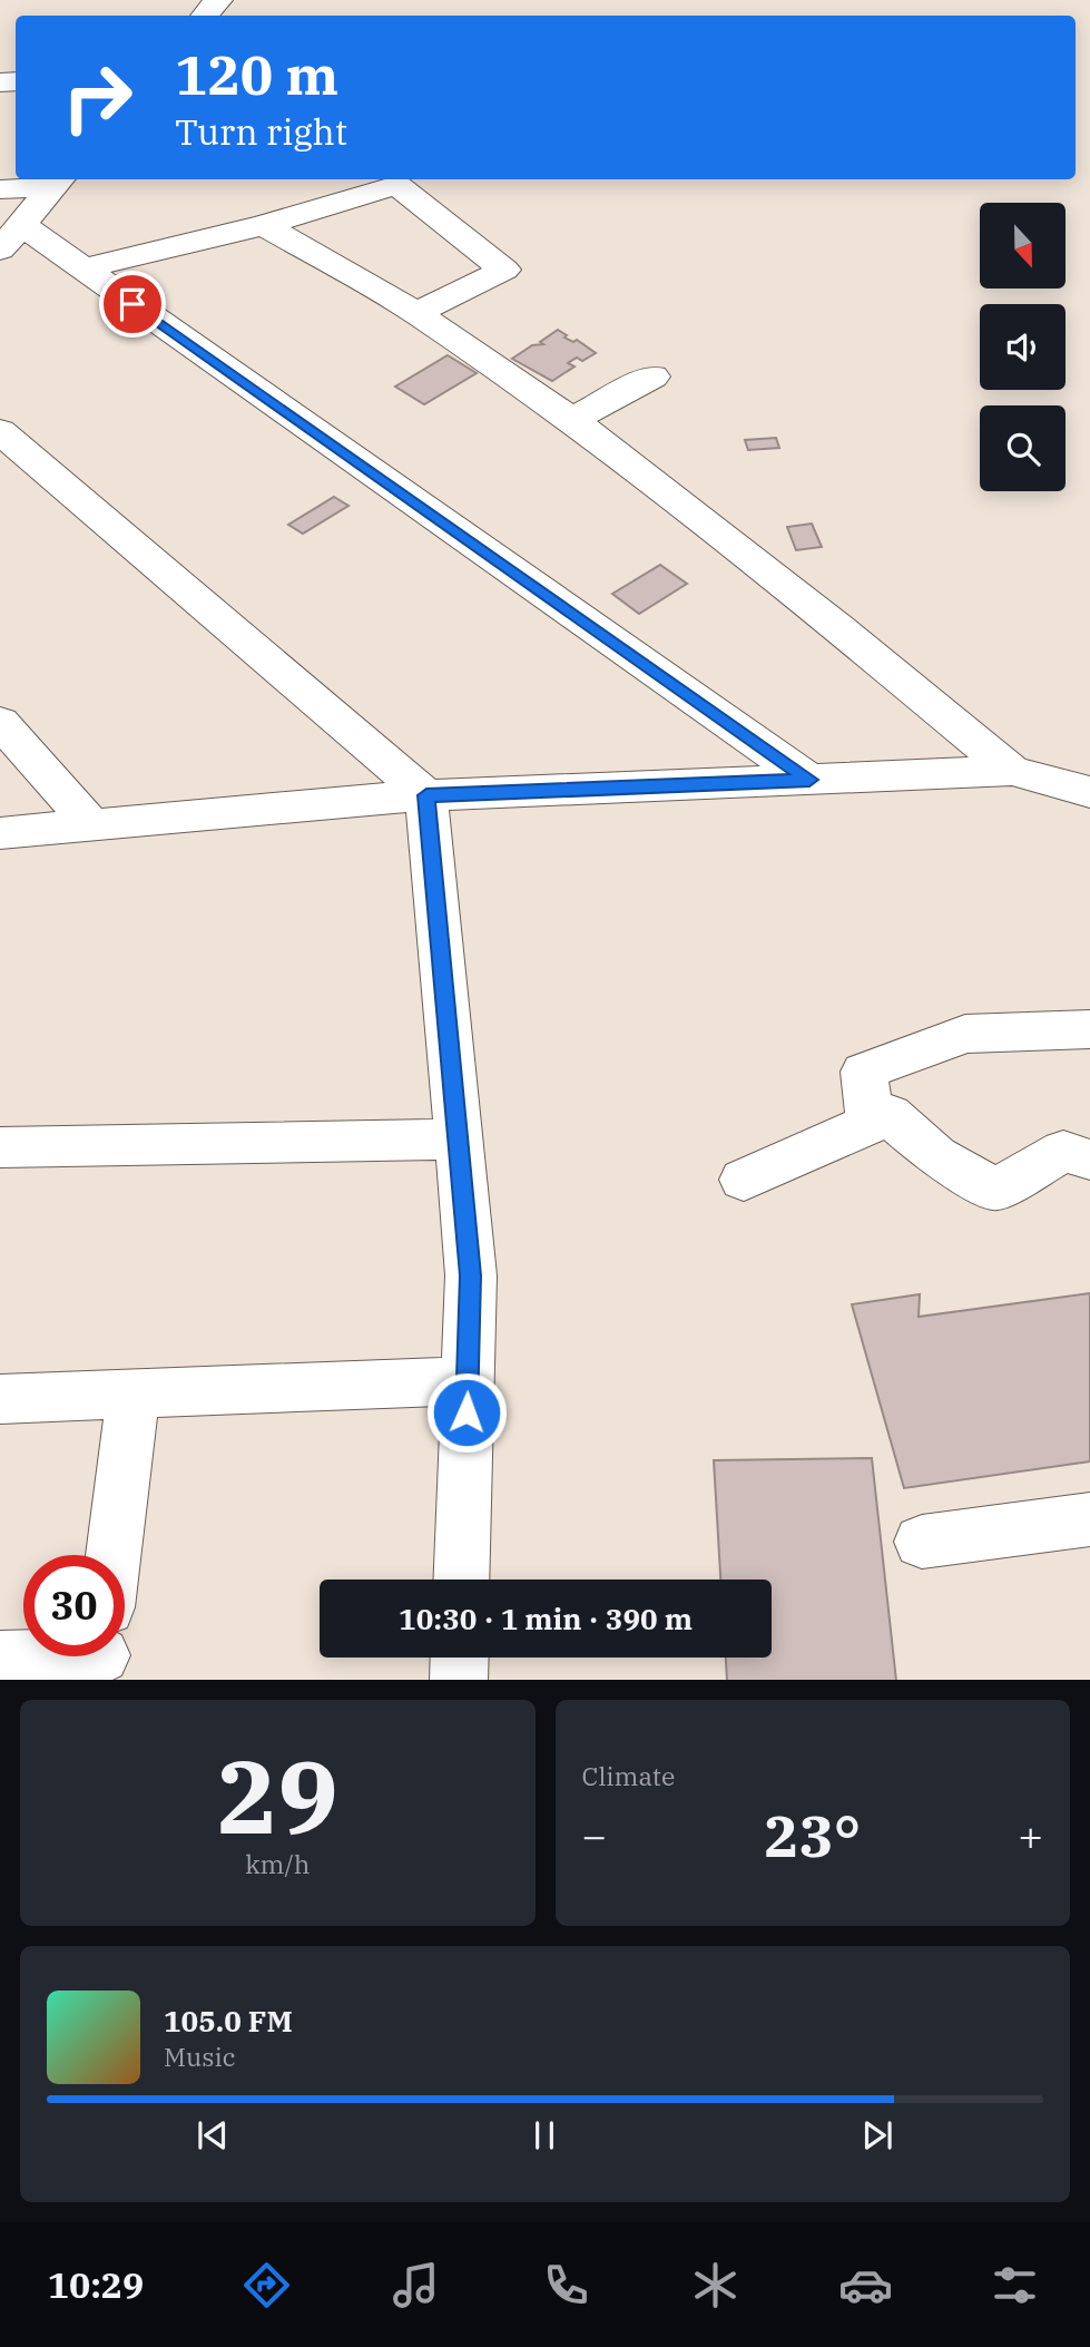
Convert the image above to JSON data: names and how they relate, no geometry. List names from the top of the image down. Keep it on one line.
{"north":"bottom","page":{"turn":["120 m","Turn right"],"limit":"30","trip":"10:30 · 1 min · 390 m","tile":[["29","km/h"],"Climate"],"heat":["−","23°","+"],"song":["105.0 FM","Music"],"tabs":"10:29"}}
